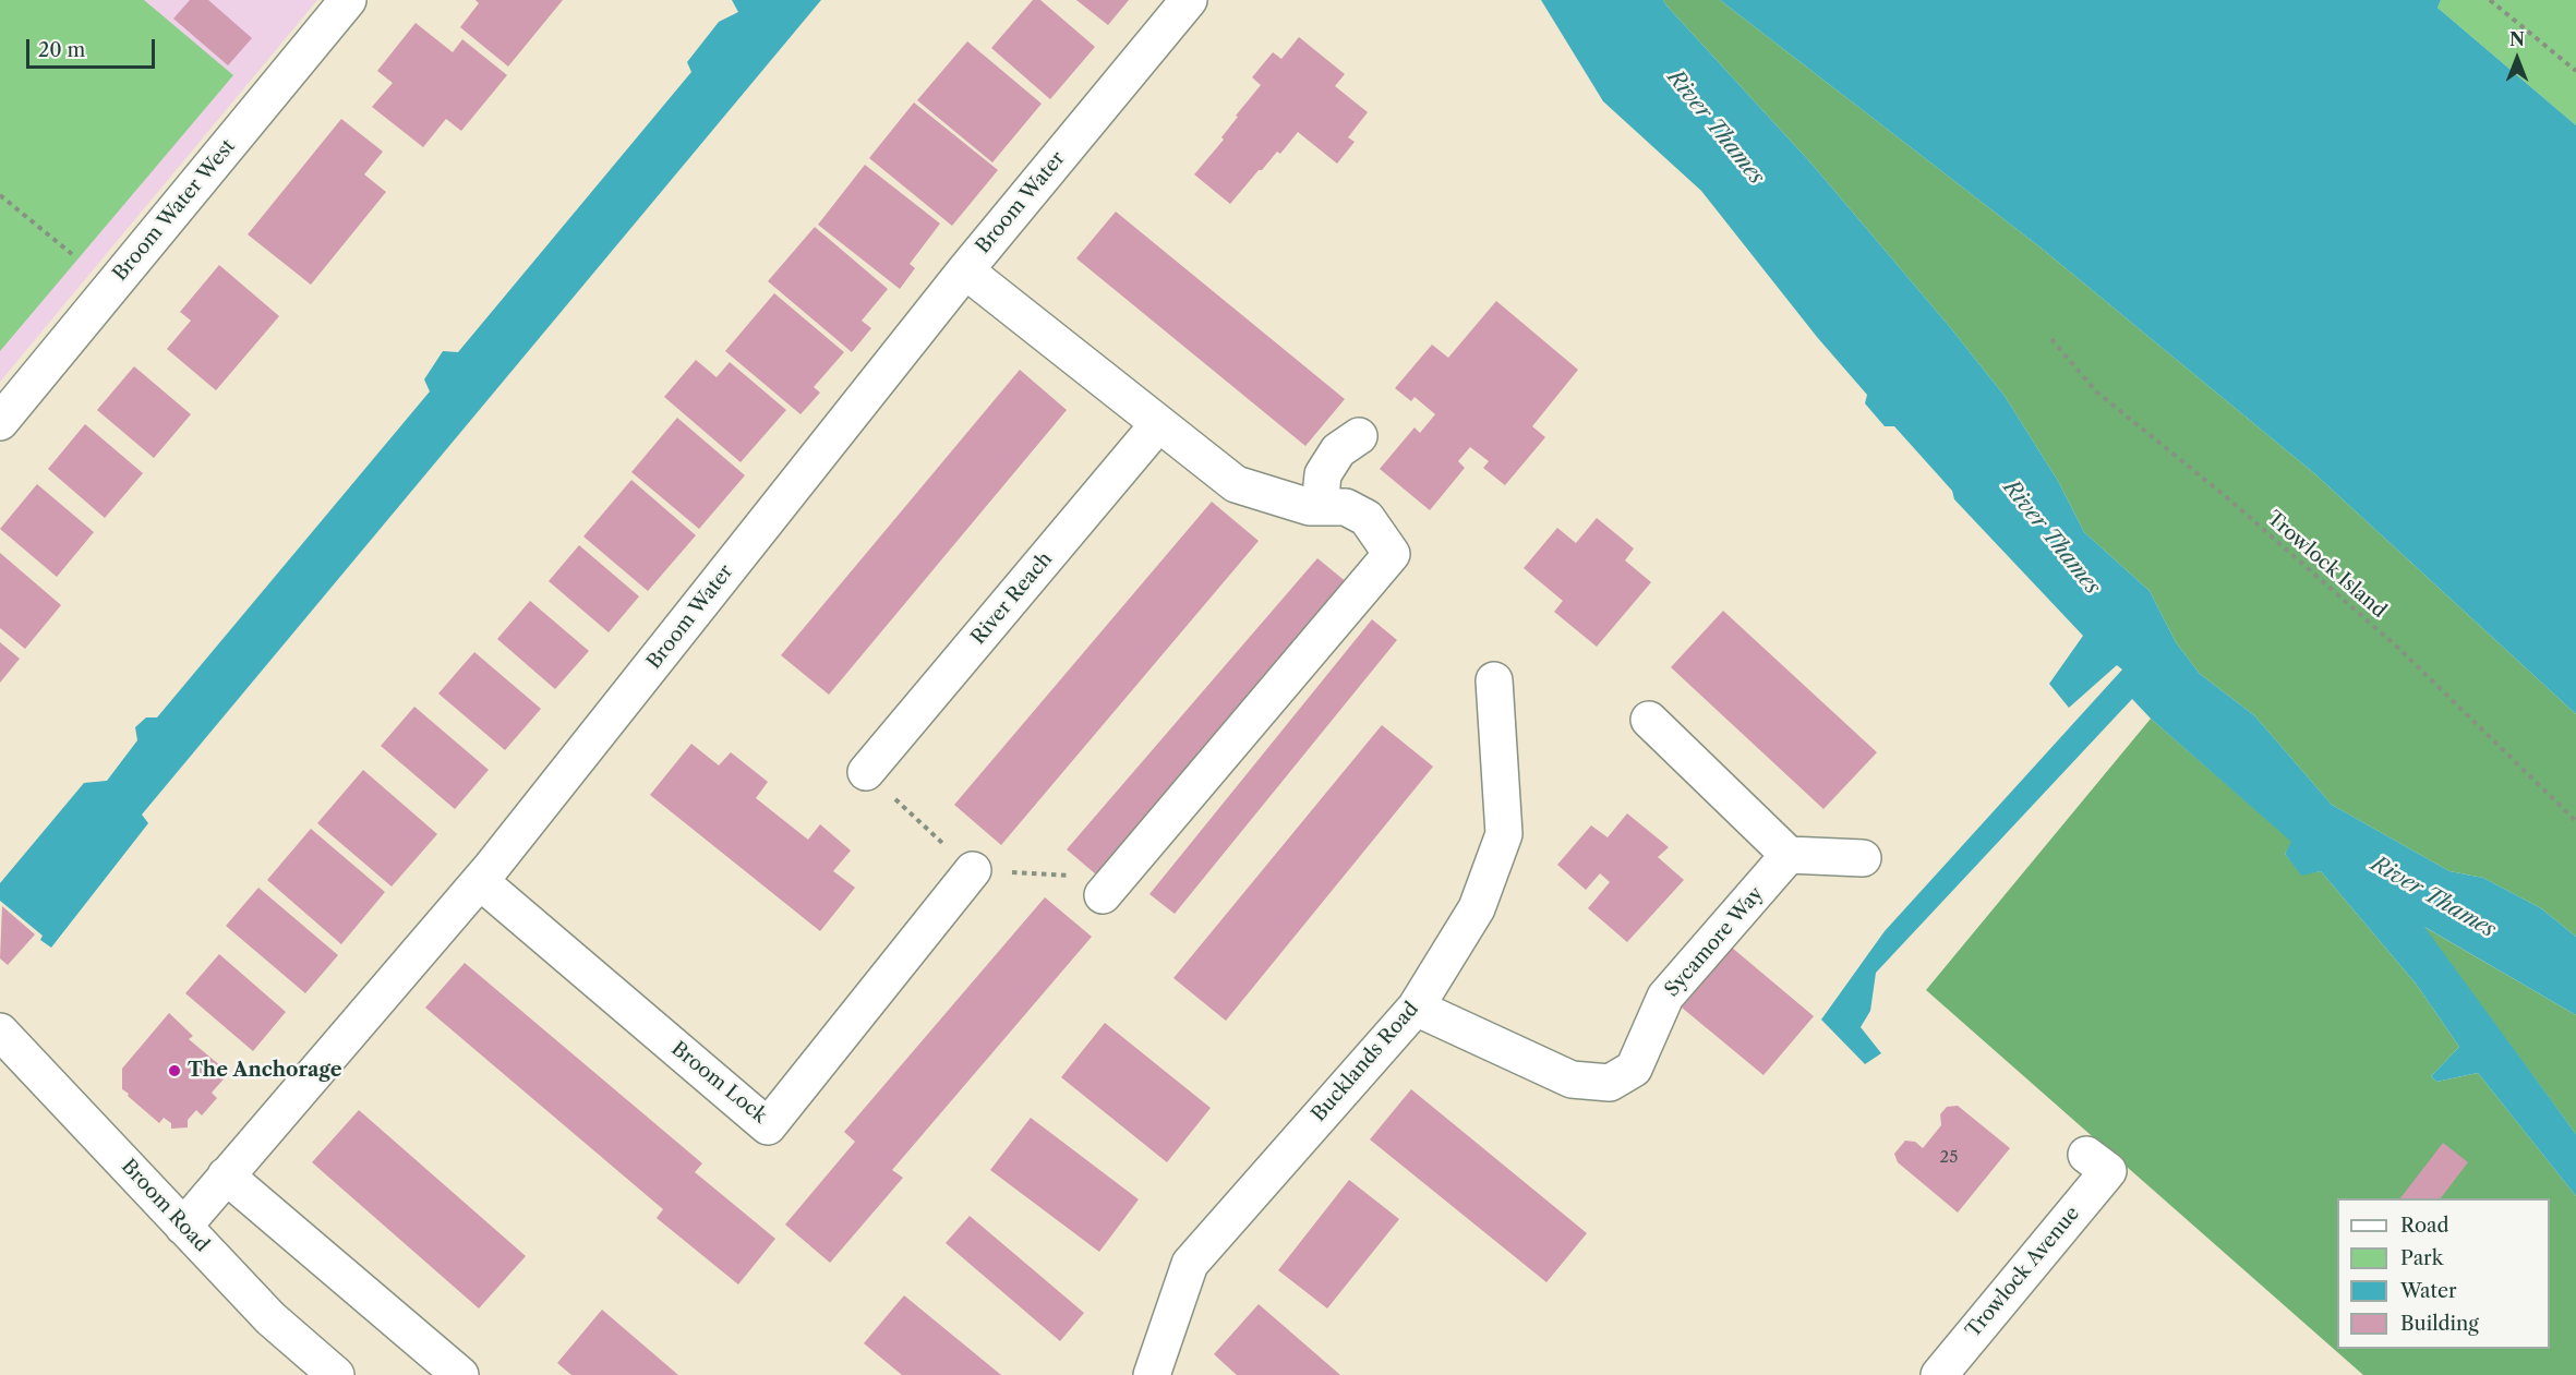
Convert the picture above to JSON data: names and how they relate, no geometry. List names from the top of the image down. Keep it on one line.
{"streets":{"street":["Broom Water","Broom Water West","River Reach","Sycamore Way","Bucklands Road","Broom Lock","Broom Road","Trowlock Avenue"],"path":["Trowlock Island"]},"crossings":[["Broom Water","Broom Lock"],["Broom Water","Broom Road"],["Sycamore Way","Bucklands Road"]],"water":["River Thames"],"places":["The Anchorage"],"house_numbers":["25"],"legend":["Road","Park","Water","Building"],"scale_bar":"20 m","north":"top"}
